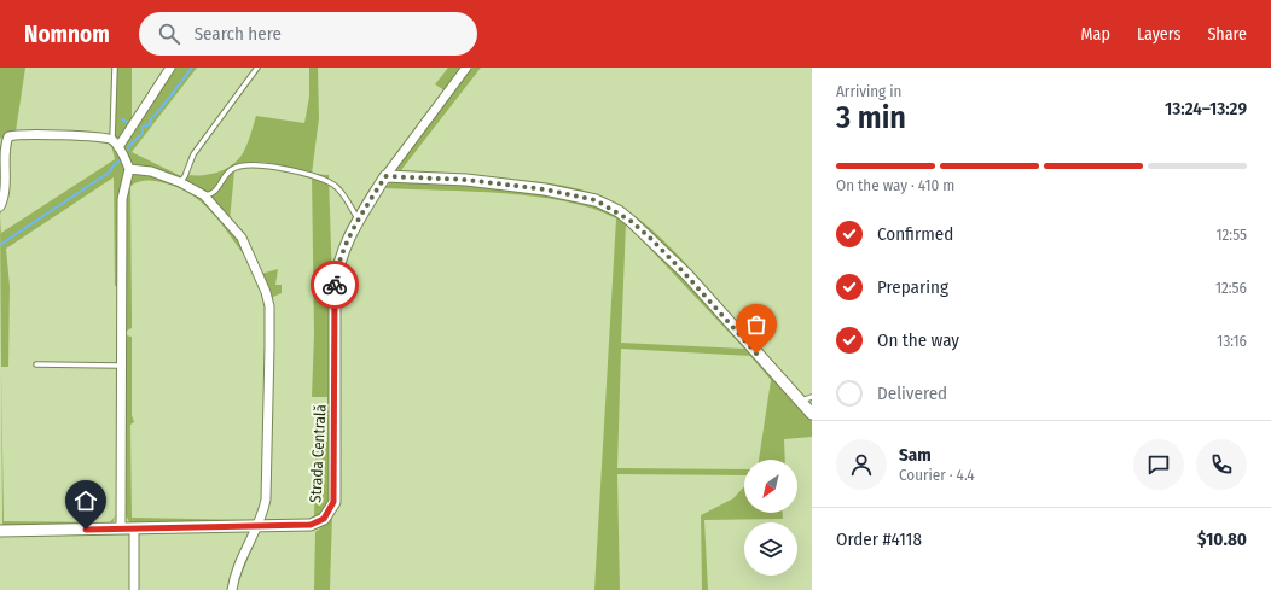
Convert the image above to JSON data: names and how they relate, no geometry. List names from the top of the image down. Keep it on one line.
{"streets":{"street":["Strada Centrală"]},"north":"bottom left","page":{"header":"Nomnom","search":"Search here","nav":["Map","Layers","Share"],"heading":["3 min","Arriving in","13:24–13:29"],"panel":["Sam","Courier · 4.4","Order #4118","$10.80"],"bar":"On the way · 410 m","list":[["Confirmed","12:55"],["Preparing","12:56"],["On the way","13:16"],"Delivered"]}}
